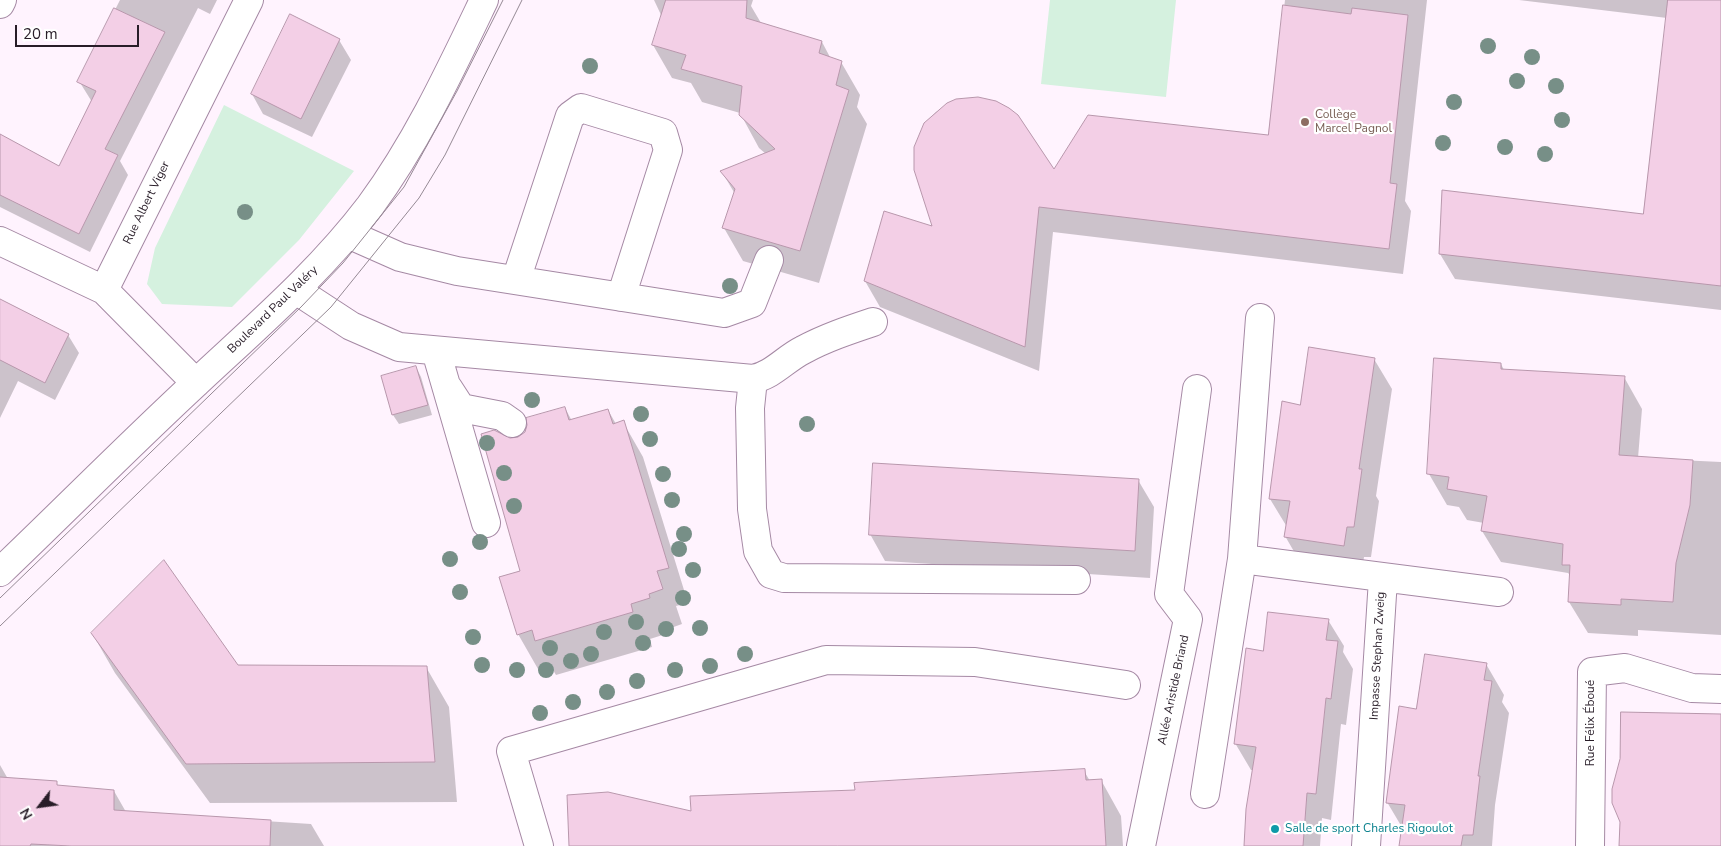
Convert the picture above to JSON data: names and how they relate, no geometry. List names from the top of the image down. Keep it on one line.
{"streets":{"street":["Rue Albert Viger","Boulevard Paul Valéry","Impasse Stephan Zweig","Allée Aristide Briand","Rue Félix Éboué"]},"places":["Collège Marcel Pagnol","Salle de sport Charles Rigoulot"],"scale_bar":"20 m","north":"bottom left"}
